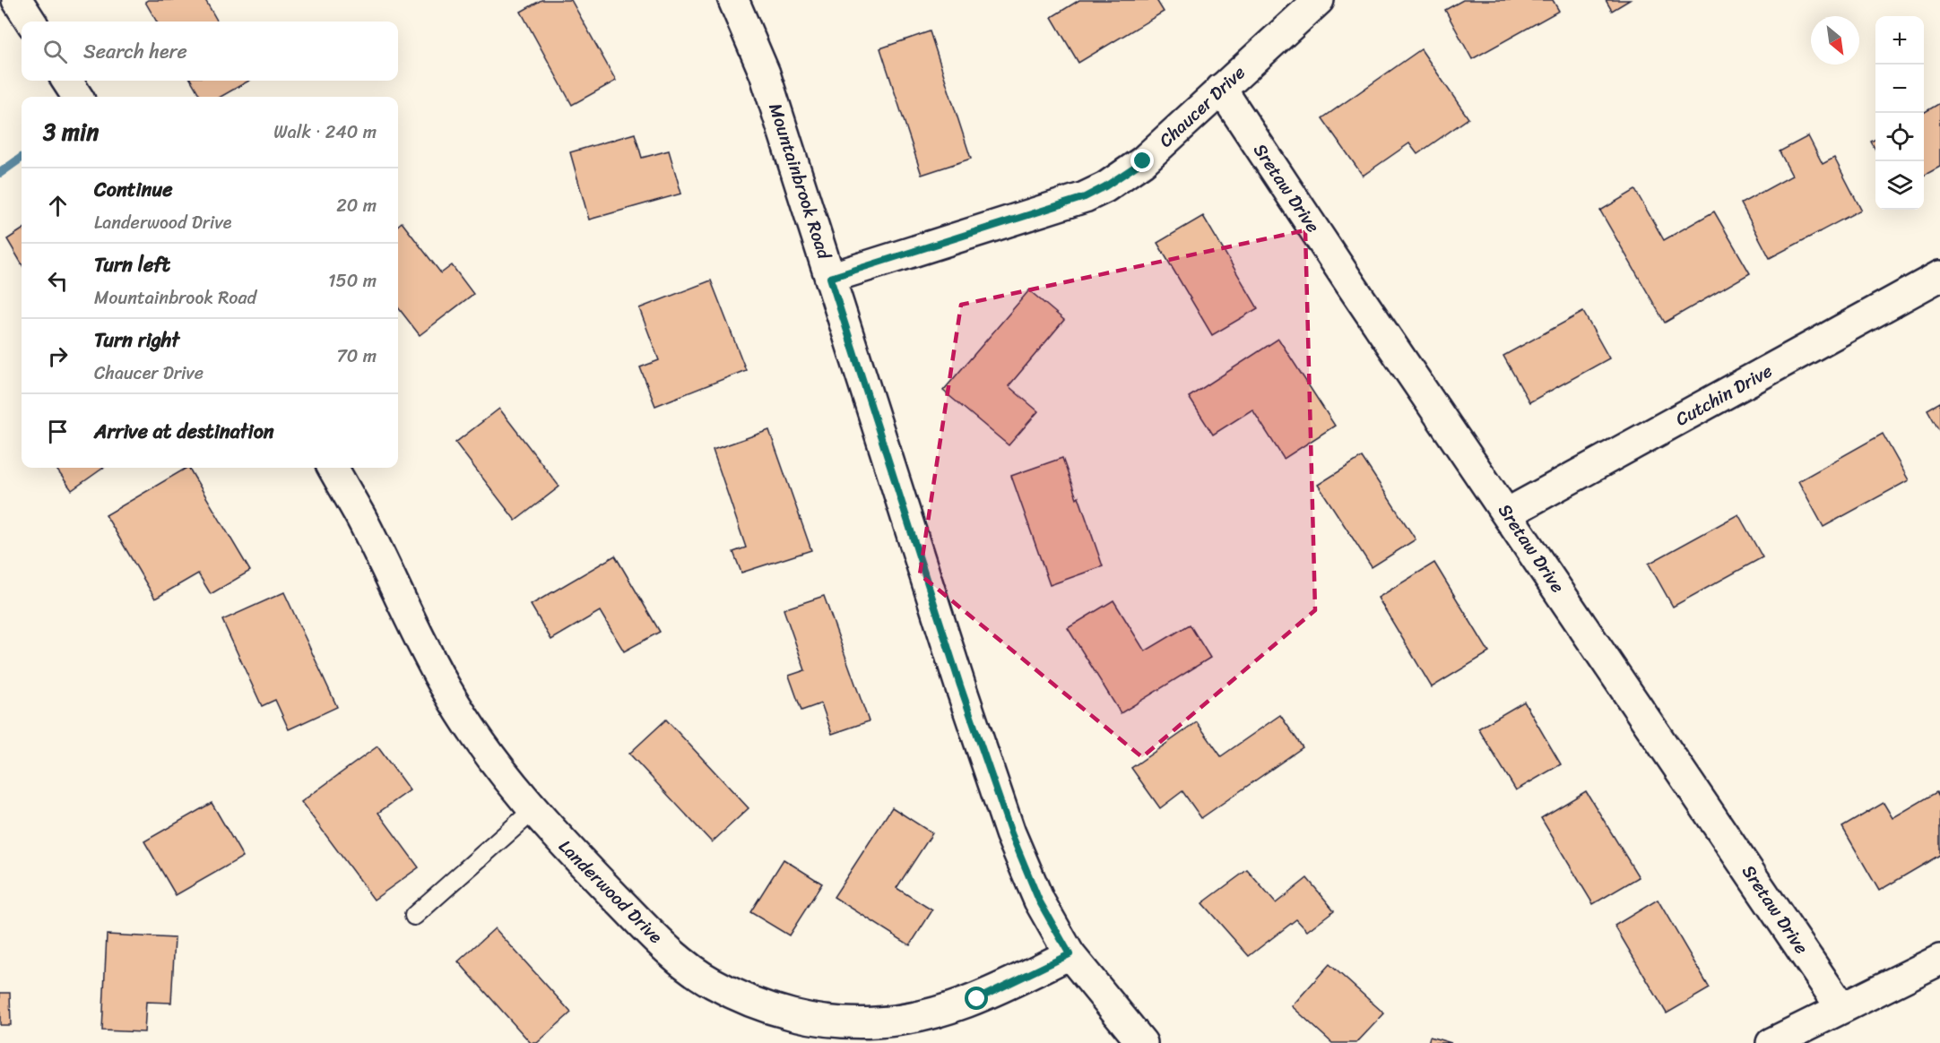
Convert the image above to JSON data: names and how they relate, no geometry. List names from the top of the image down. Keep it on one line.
{"streets":{"street":["Chaucer Drive","Mountainbrook Road","Sretaw Drive","Cutchin Drive","Landerwood Drive"]},"crossings":[["Chaucer Drive","Mountainbrook Road"],["Chaucer Drive","Sretaw Drive"],["Mountainbrook Road","Landerwood Drive"],["Sretaw Drive","Cutchin Drive"]],"north":"bottom right","page":{"map_buttons":["+","−"],"search":"Search here","heading":["3 min","Walk · 240 m"],"list":[["Continue","Landerwood Drive","20 m"],["Turn left","Mountainbrook Road","150 m"],["Turn right","Chaucer Drive","70 m"],"Arrive at destination"]}}
